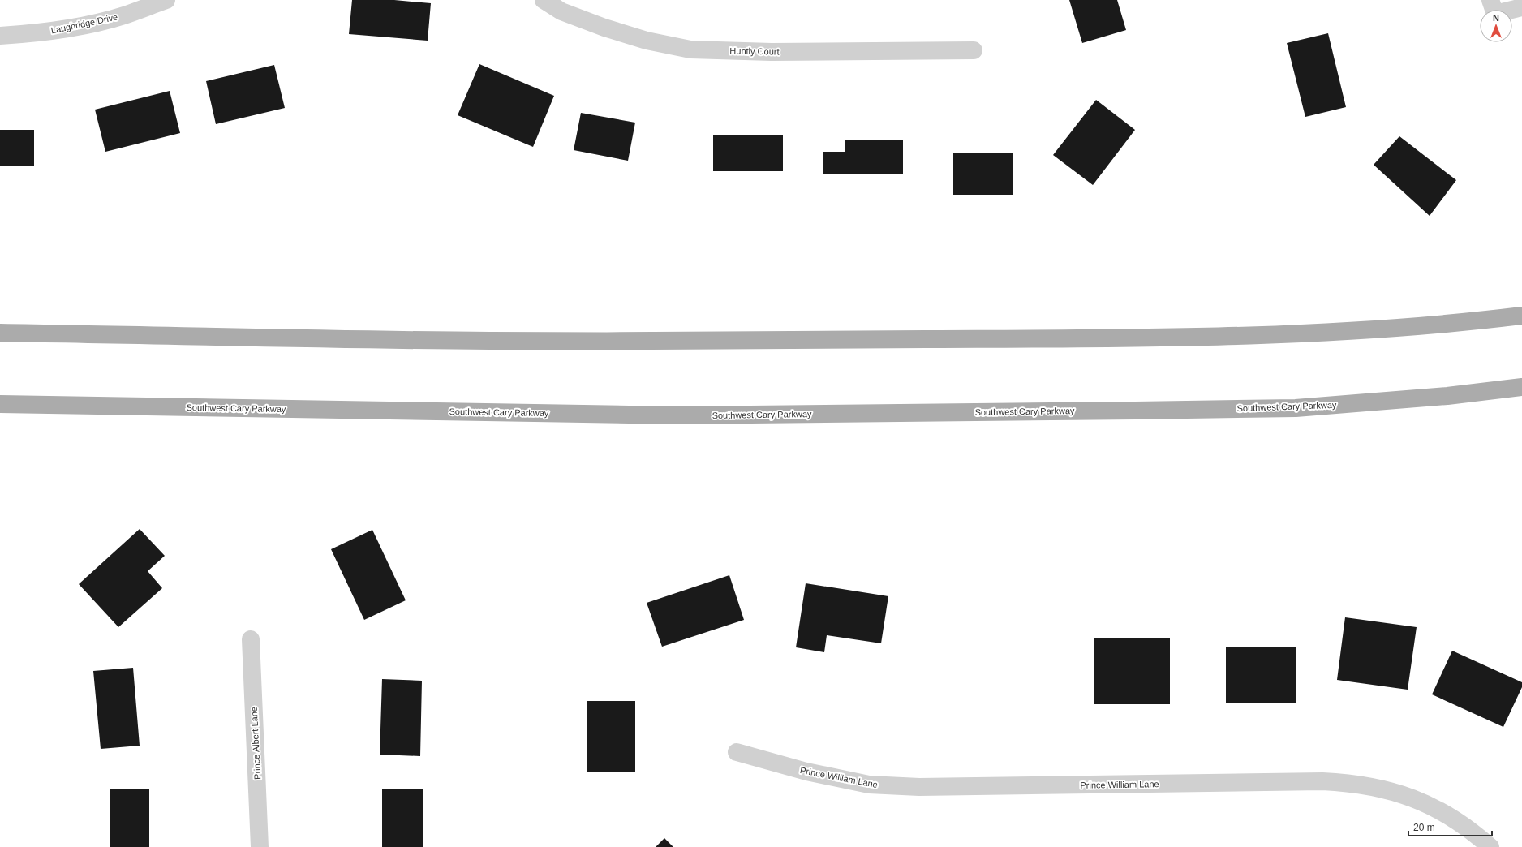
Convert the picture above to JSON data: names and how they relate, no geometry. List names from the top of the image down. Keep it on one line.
{"streets":{"main road":["Southwest Cary Parkway"],"street":["Laughridge Drive","Huntly Court","Prince Albert Lane","Prince William Lane"]},"scale_bar":"20 m","north":"top"}
